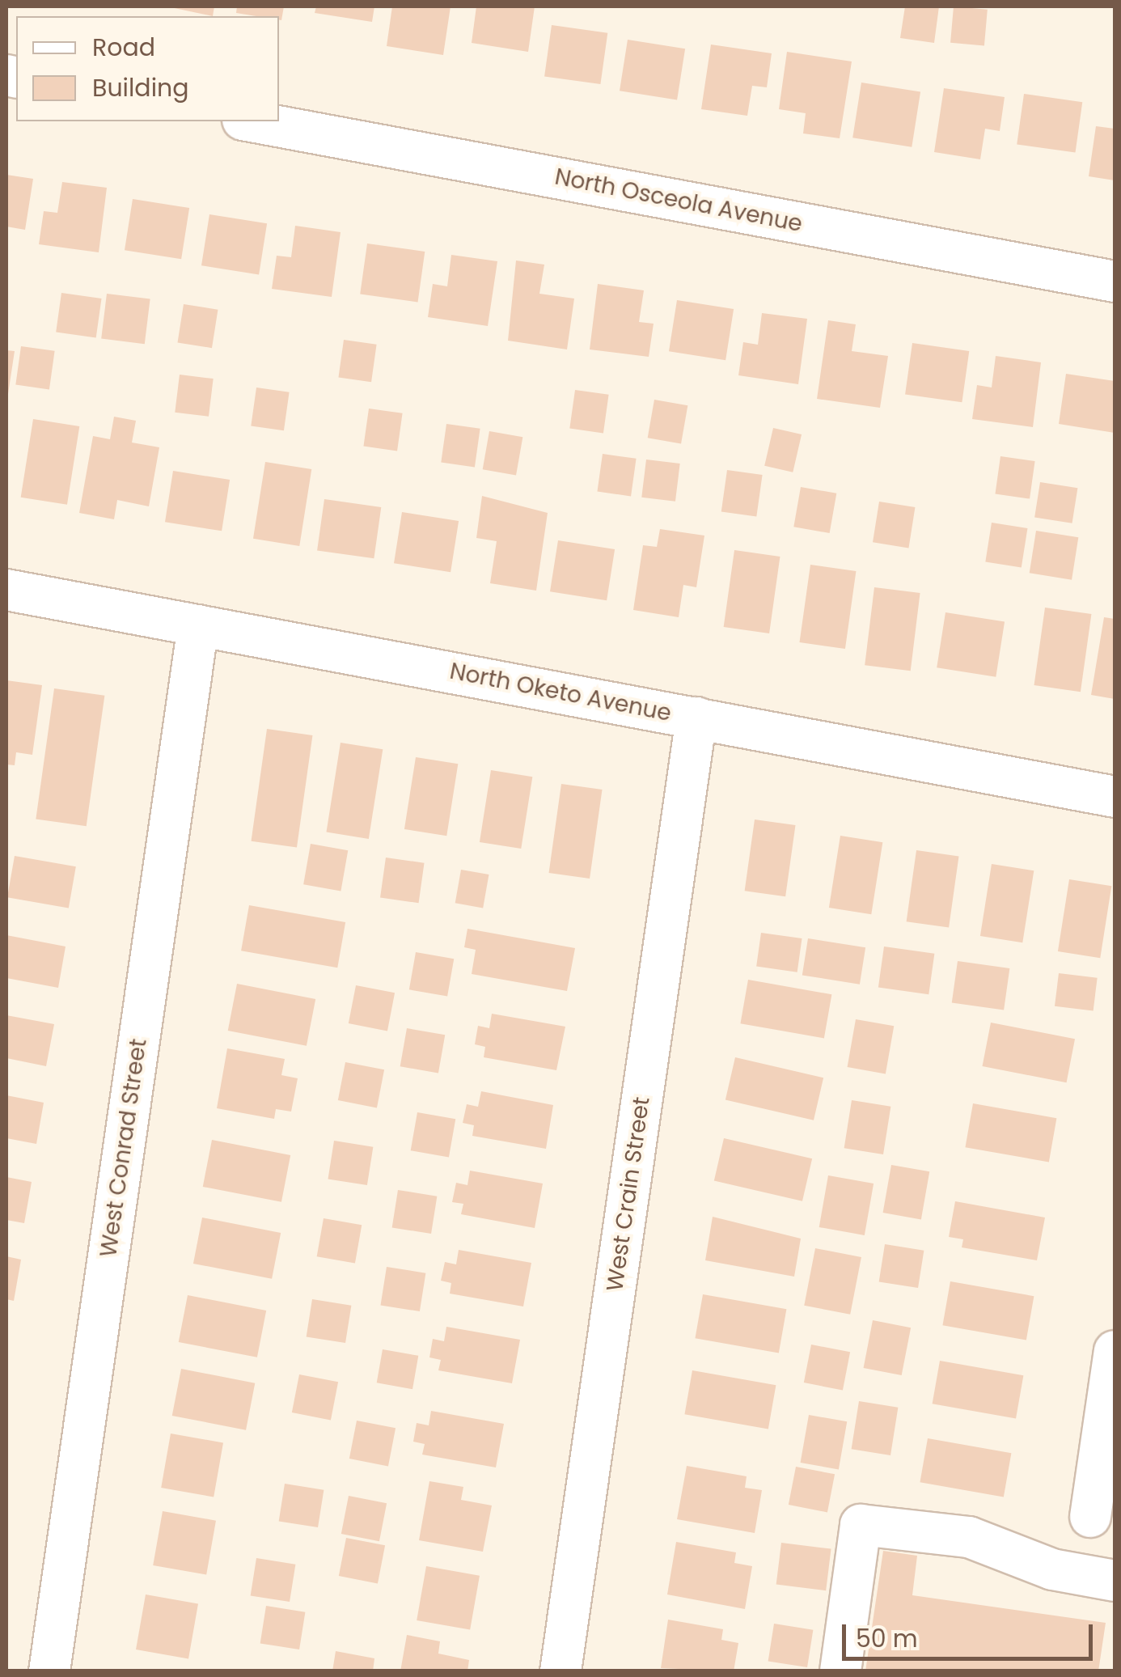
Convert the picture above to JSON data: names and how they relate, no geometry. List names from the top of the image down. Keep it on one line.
{"streets":{"street":["North Osceola Avenue","North Oketo Avenue","West Conrad Street","West Crain Street"]},"crossings":[["North Oketo Avenue","West Conrad Street"],["North Oketo Avenue","West Crain Street"]],"legend":["Road","Building"],"scale_bar":"50 m"}
